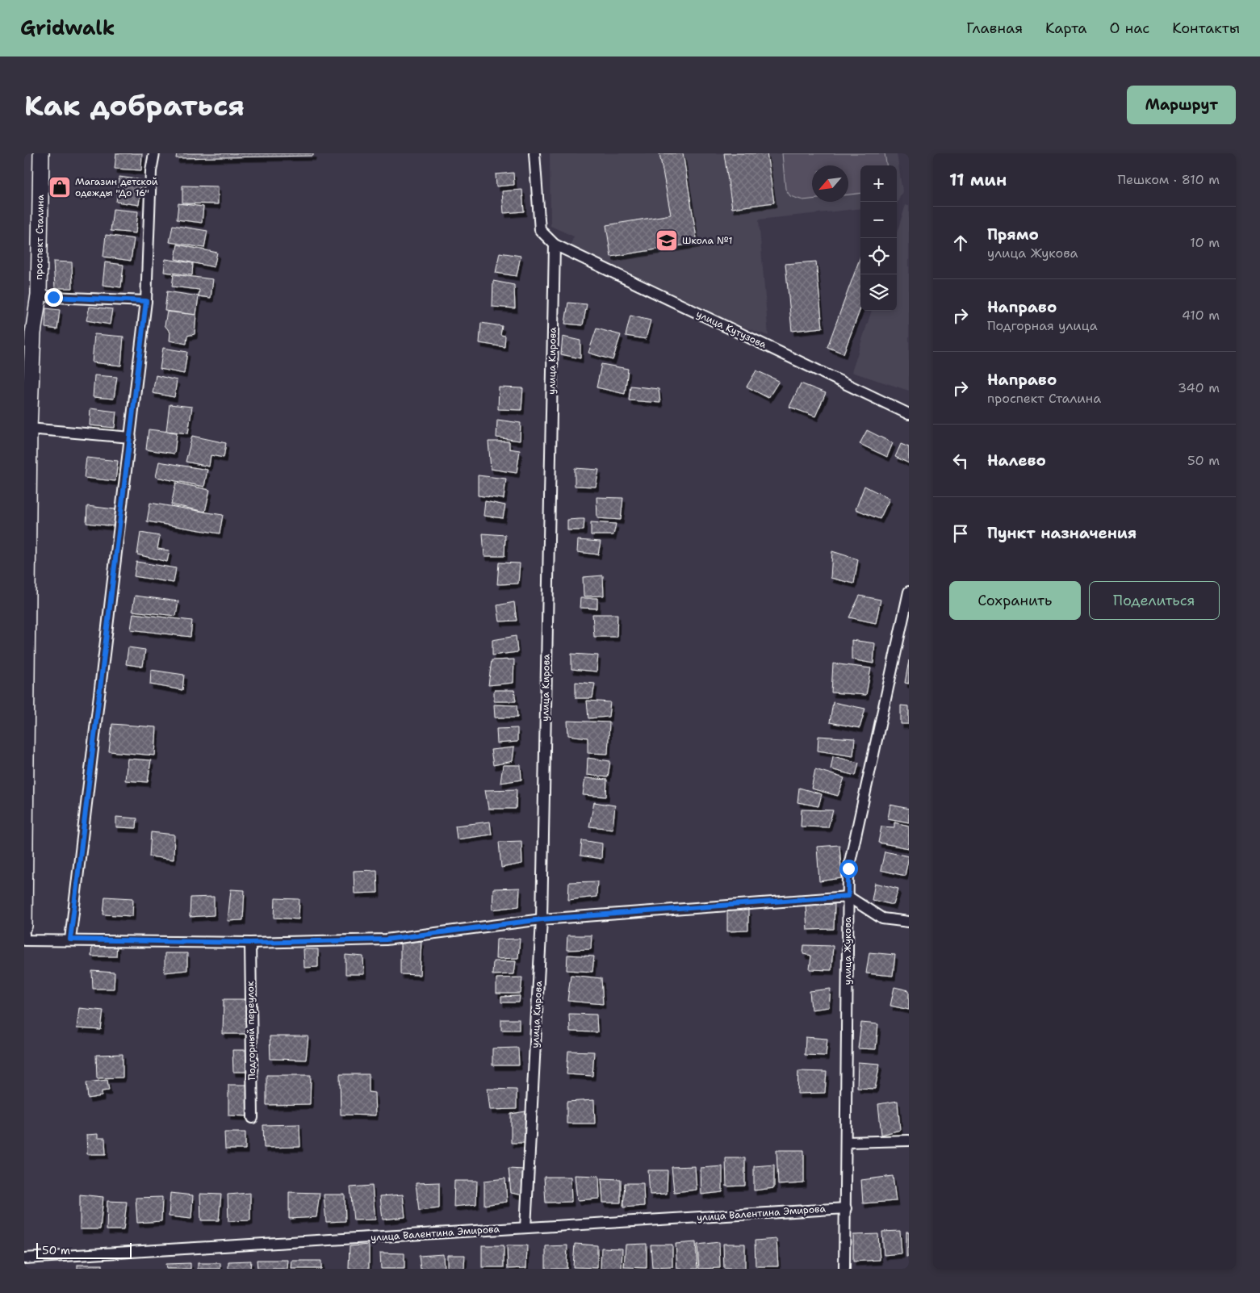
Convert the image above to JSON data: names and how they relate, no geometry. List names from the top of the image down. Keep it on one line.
{"streets":{"street":["проспект Сталина","улица Кутузова","улица Кирова","улица Жукова","Подгорный переулок","улица Валентина Эмирова"]},"crossings":[["улица Кутузова","улица Кирова"],["улица Кирова","улица Валентина Эмирова"],["улица Жукова","улица Валентина Эмирова"]],"places":{"shop":["Магазин детской одежды \"До 16\""],"school or university":["Школа №1"]},"scale_bar":"50 m","north":"bottom left","page":{"header":"Gridwalk","nav":["Главная","Карта","О нас","Контакты"],"buttons":["Маршрут",["Сохранить","Поделиться"]],"title":"Как добраться","heading":["11 мин","Пешком · 810 m"],"map_buttons":["+","−"],"list":[["Прямо","улица Жукова","10 m"],["Направо","Подгорная улица","410 m"],["Направо","проспект Сталина","340 m"],["Налево","50 m"],"Пункт назначения"],"scale":"50 m"}}
